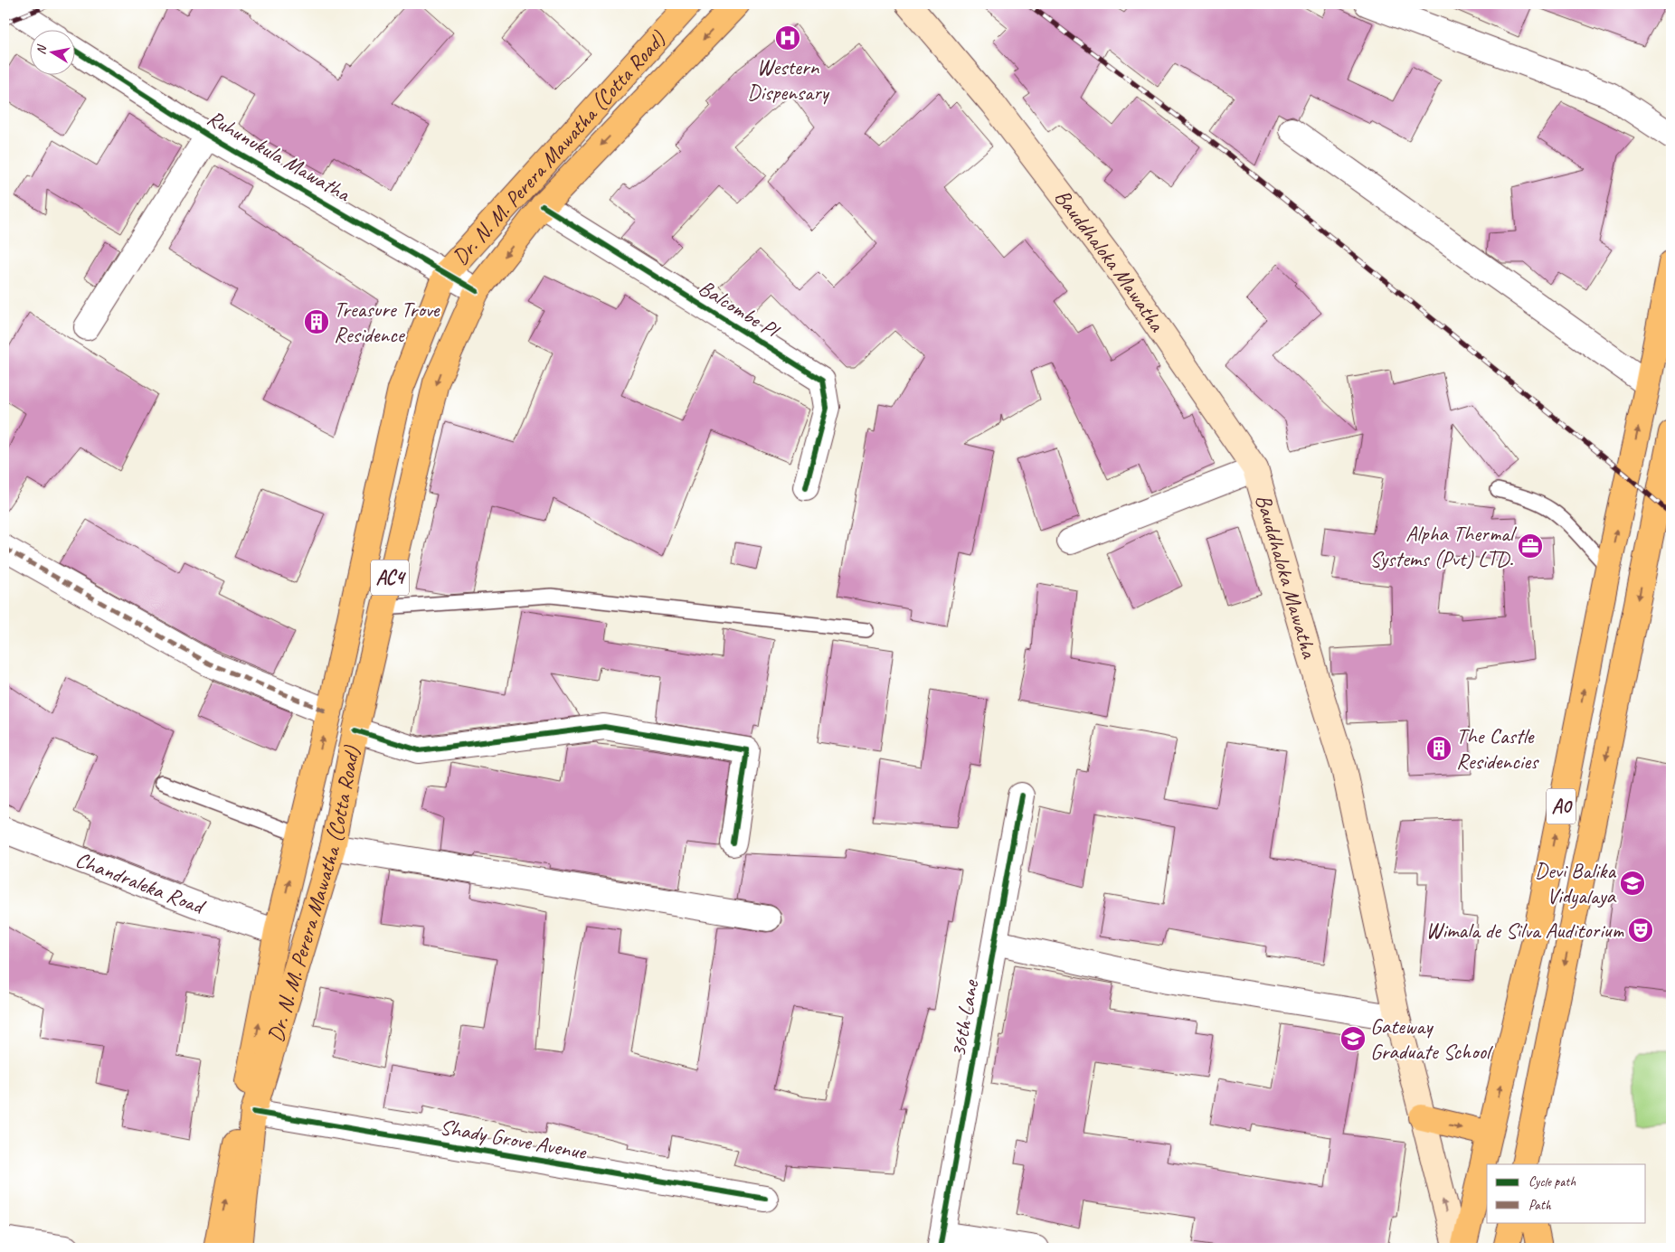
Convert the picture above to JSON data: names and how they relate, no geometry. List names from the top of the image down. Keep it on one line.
{"streets":{"main road":["Dr. N. M. Perera Mawatha (Cotta Road)","Bauddhaloka Mawatha","AC4","A0"],"street":["Ruhunukula Mawatha","Balcombe Pl","Chandraleka Road","36th Lane","Shady Grove Avenue"]},"crossings":[["Dr. N. M. Perera Mawatha (Cotta Road)","Ruhunukula Mawatha"],["Dr. N. M. Perera Mawatha (Cotta Road)","Balcombe Pl"],["Dr. N. M. Perera Mawatha (Cotta Road)","Chandraleka Road"],["Dr. N. M. Perera Mawatha (Cotta Road)","Shady Grove Avenue"]],"places":{"hospital":["Western Dispensary"],"building":["Treasure Trove Residence","The Castle Residencies"],"office":["Alpha Thermal Systems (Pvt) LTD."],"school or university":["Devi Balika Vidyalaya","Gateway Graduate School"],"theatre":["Wimala de Silva Auditorium"]},"legend":["Cycle path","Path"],"north":"left"}
